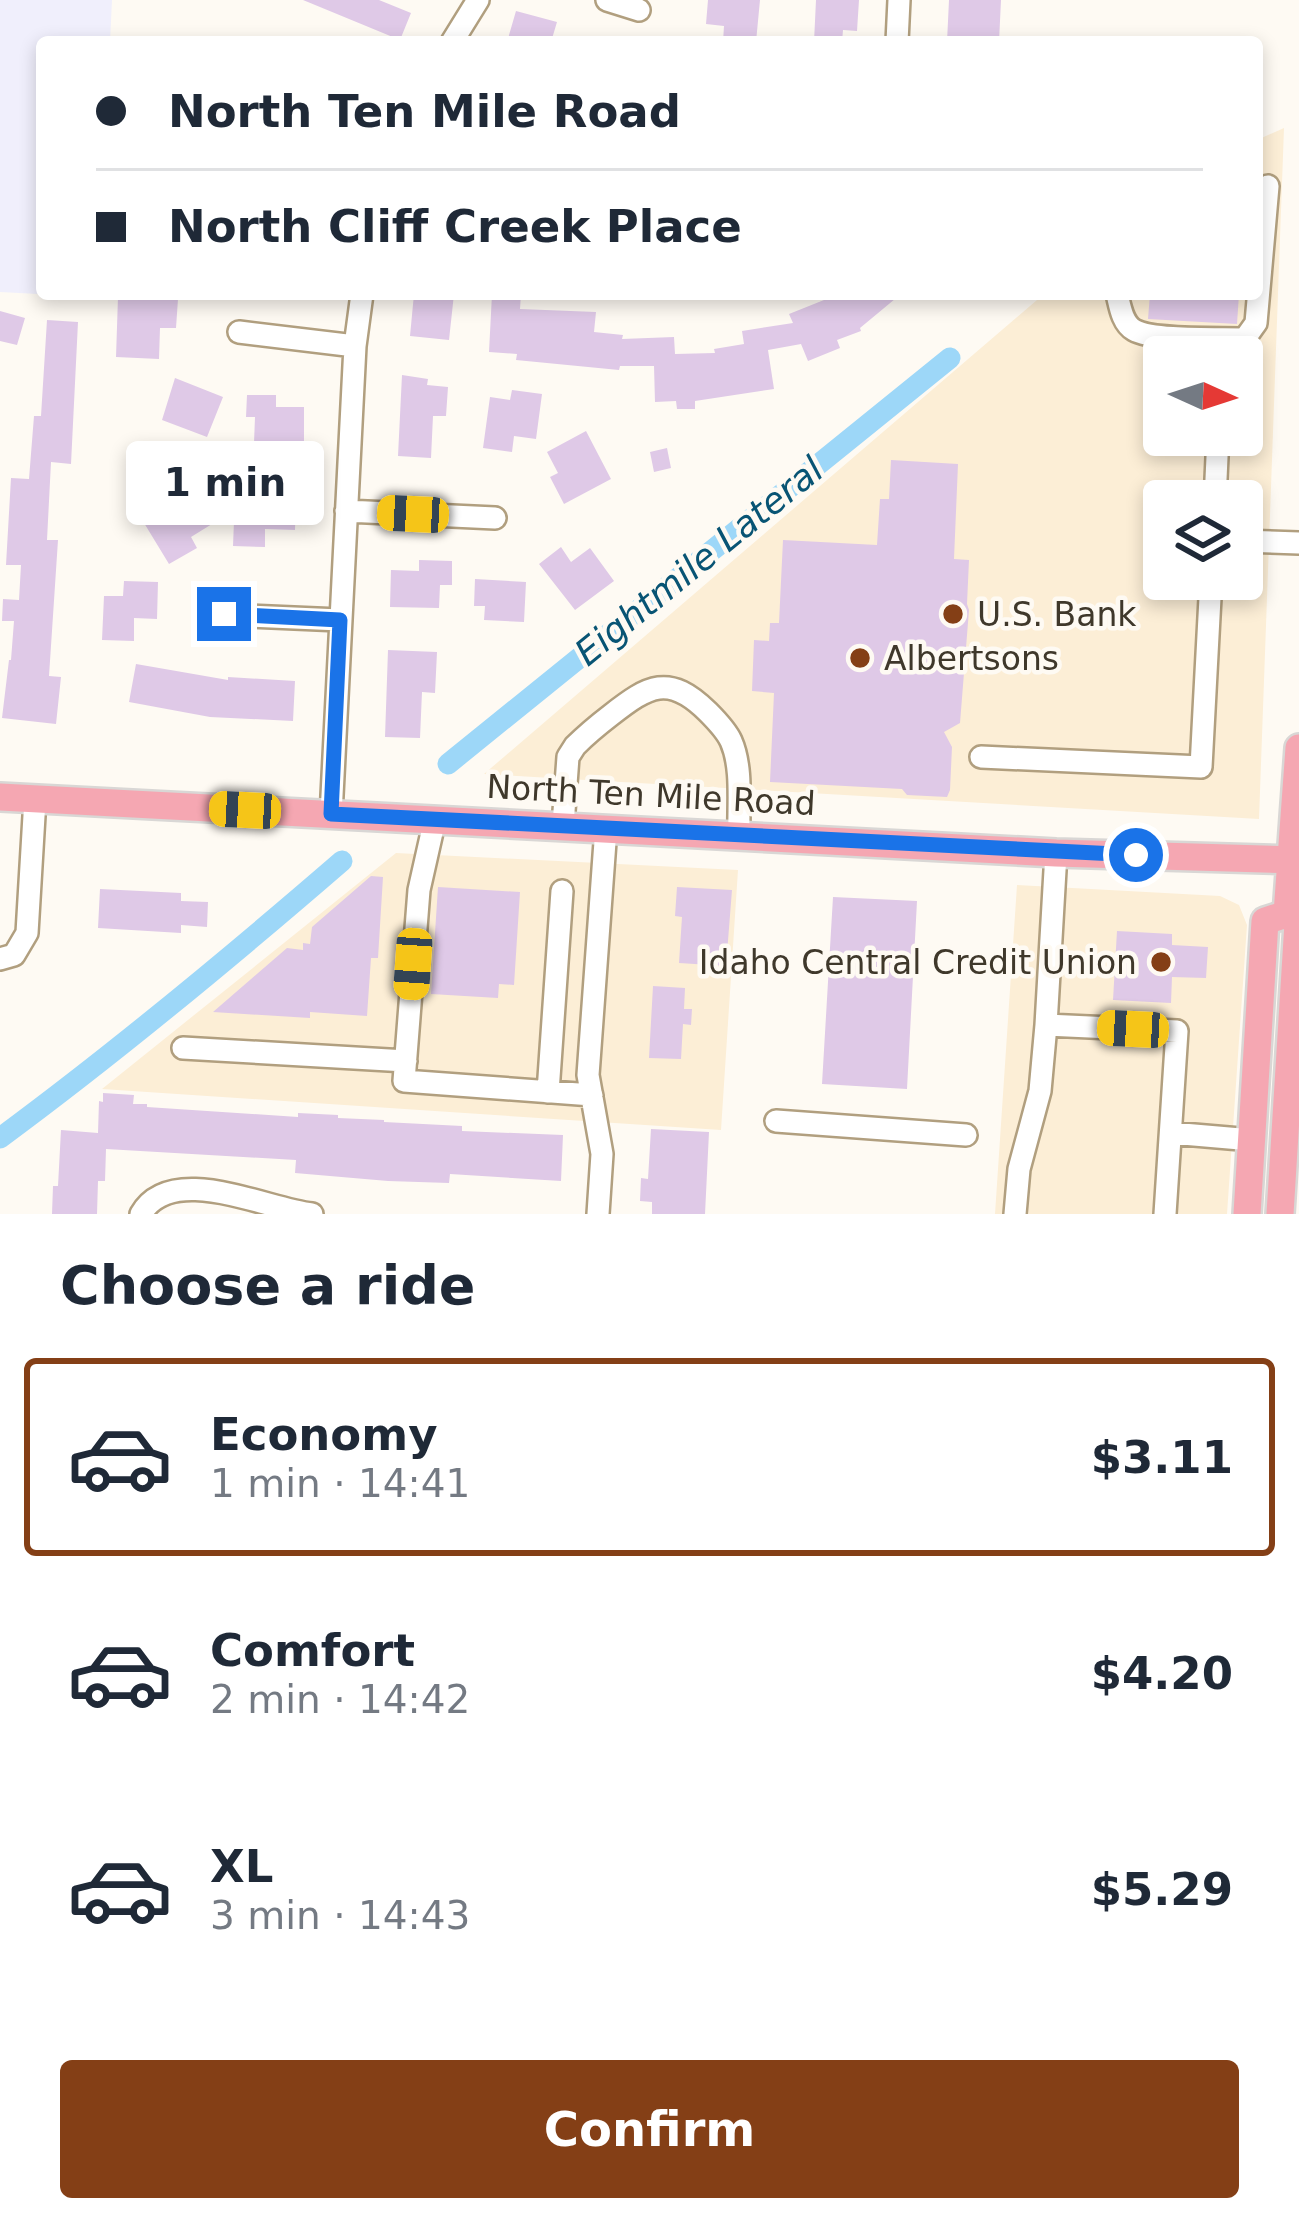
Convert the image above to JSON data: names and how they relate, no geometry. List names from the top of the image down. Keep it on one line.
{"streets":{"main road":["North Ten Mile Road"]},"water":["Eightmile Lateral"],"places":["U.S. Bank","Albertsons","Idaho Central Credit Union"],"north":"right","page":{"banner":["North Ten Mile Road","North Cliff Creek Place"],"bubble":"1 min","heading":"Choose a ride","list":[{"name":"Economy","note":"1 min · 14:41","value":"$3.11"},{"name":"Comfort","note":"2 min · 14:42","value":"$4.20"},{"name":"XL","note":"3 min · 14:43","value":"$5.29"}],"buttons":"Confirm"}}
